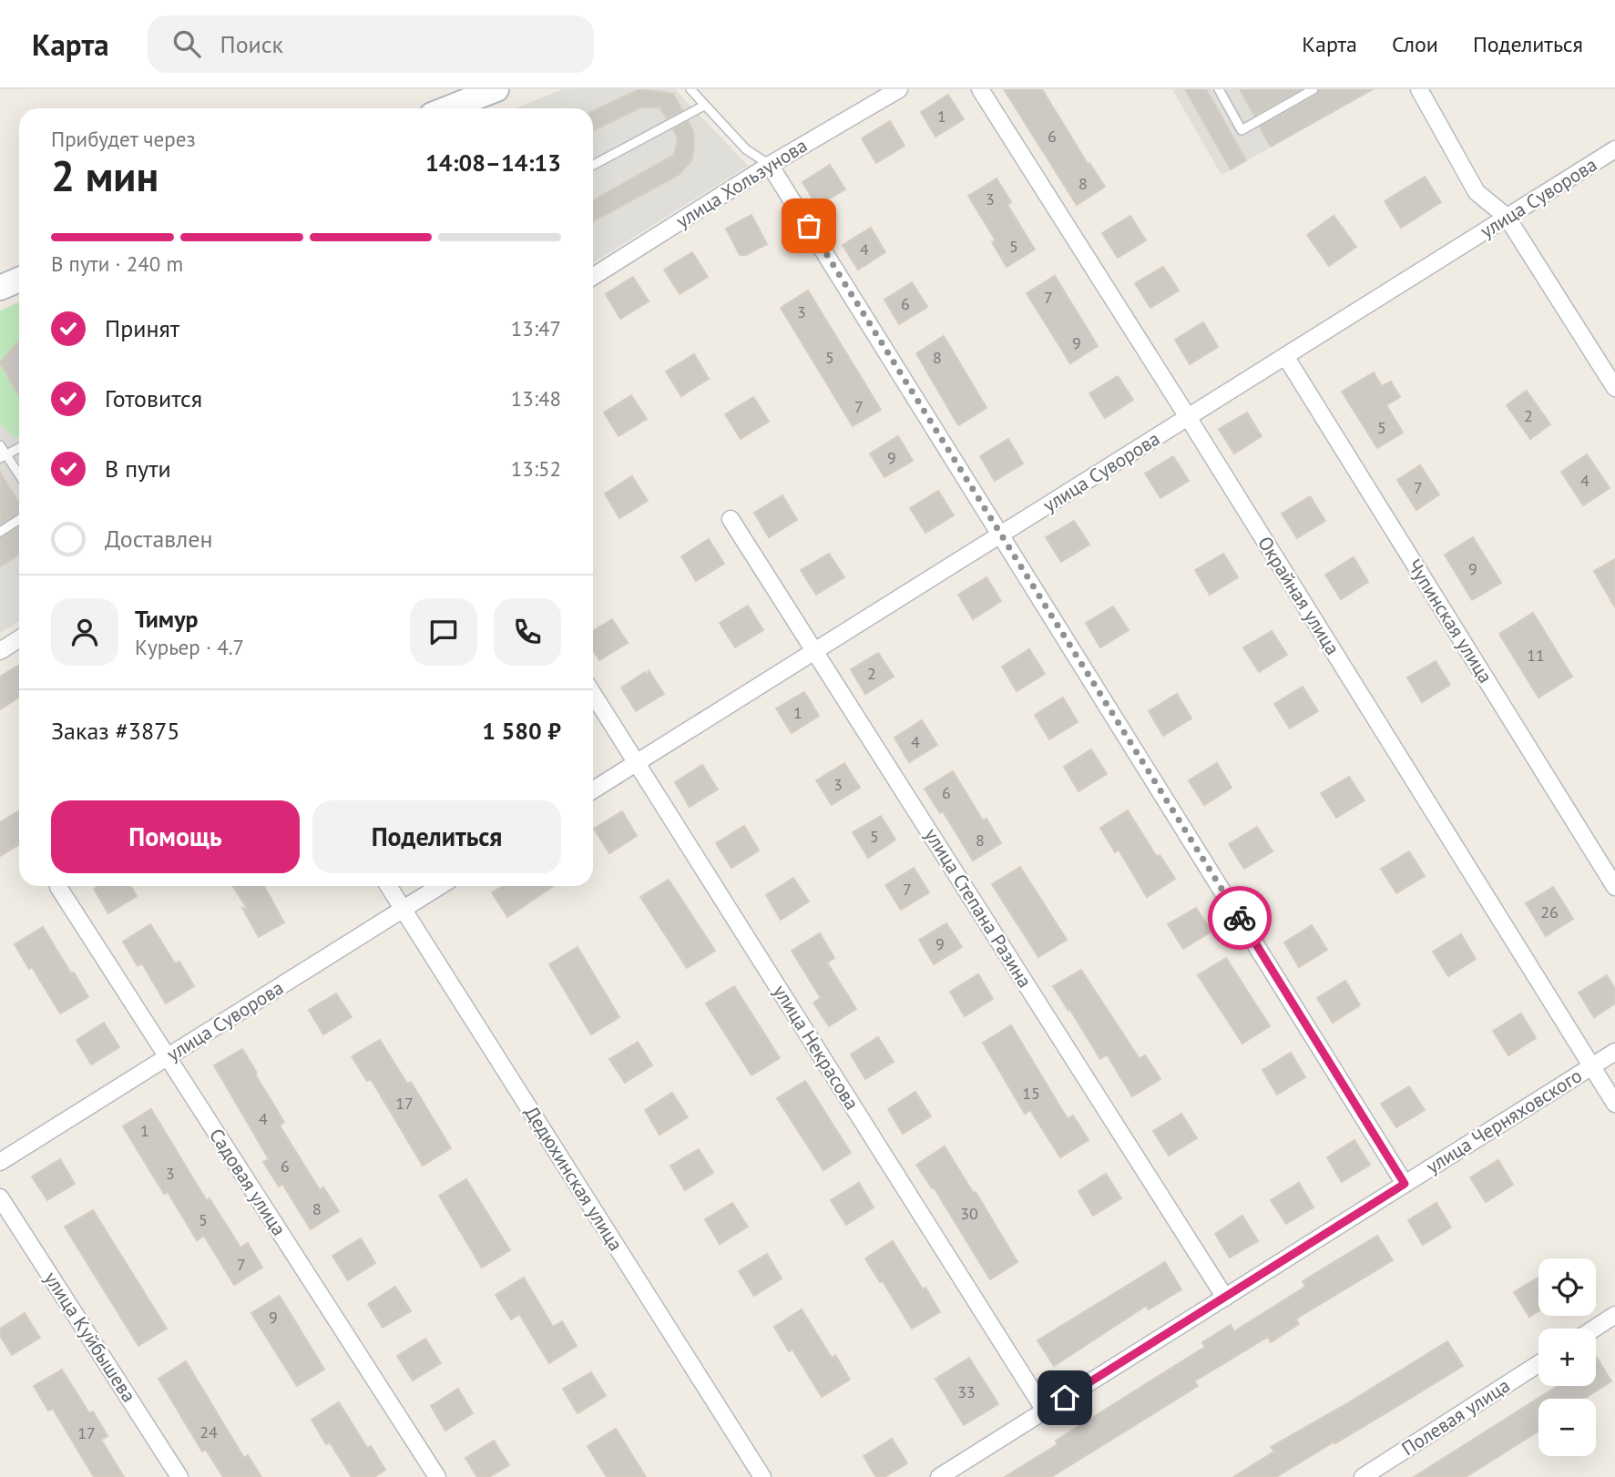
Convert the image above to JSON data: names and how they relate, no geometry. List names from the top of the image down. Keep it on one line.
{"streets":{"street":["улица Хользунова","улица Суворова","Окрайная улица","Чупинская улица","улица Степана Разина","улица Некрасова","улица Черняховского","Дедюхинская улица","Садовая улица","улица Куйбышева","Полевая улица"]},"crossings":[["улица Суворова","Окрайная улица"],["улица Суворова","Чупинская улица"],["улица Суворова","улица Степана Разина"],["улица Суворова","улица Некрасова"],["улица Суворова","Дедюхинская улица"],["улица Суворова","Садовая улица"],["Окрайная улица","улица Черняховского"],["улица Степана Разина","улица Черняховского"],["улица Некрасова","улица Черняховского"]],"house_numbers":["1","6","8","3","5","4","7","6","3","9","5","8","7","2","5","9","4","7","9","11","2","1","4","3","6","5","8","7","26","9","15","17","4","1","6","3","8","30","5","7","9","33","24","17"],"page":{"header":"Карта","search":"Поиск","nav":["Карта","Слои","Поделиться"],"heading":["2 мин","Прибудет через","14:08–14:13"],"panel":["Тимур","Курьер · 4.7","Заказ #3875","1 580 ₽"],"bar":"В пути · 240 m","list":[["Принят","13:47"],["Готовится","13:48"],["В пути","13:52"],"Доставлен"],"buttons":["Помощь","Поделиться"],"map_buttons":["+","−"]}}
